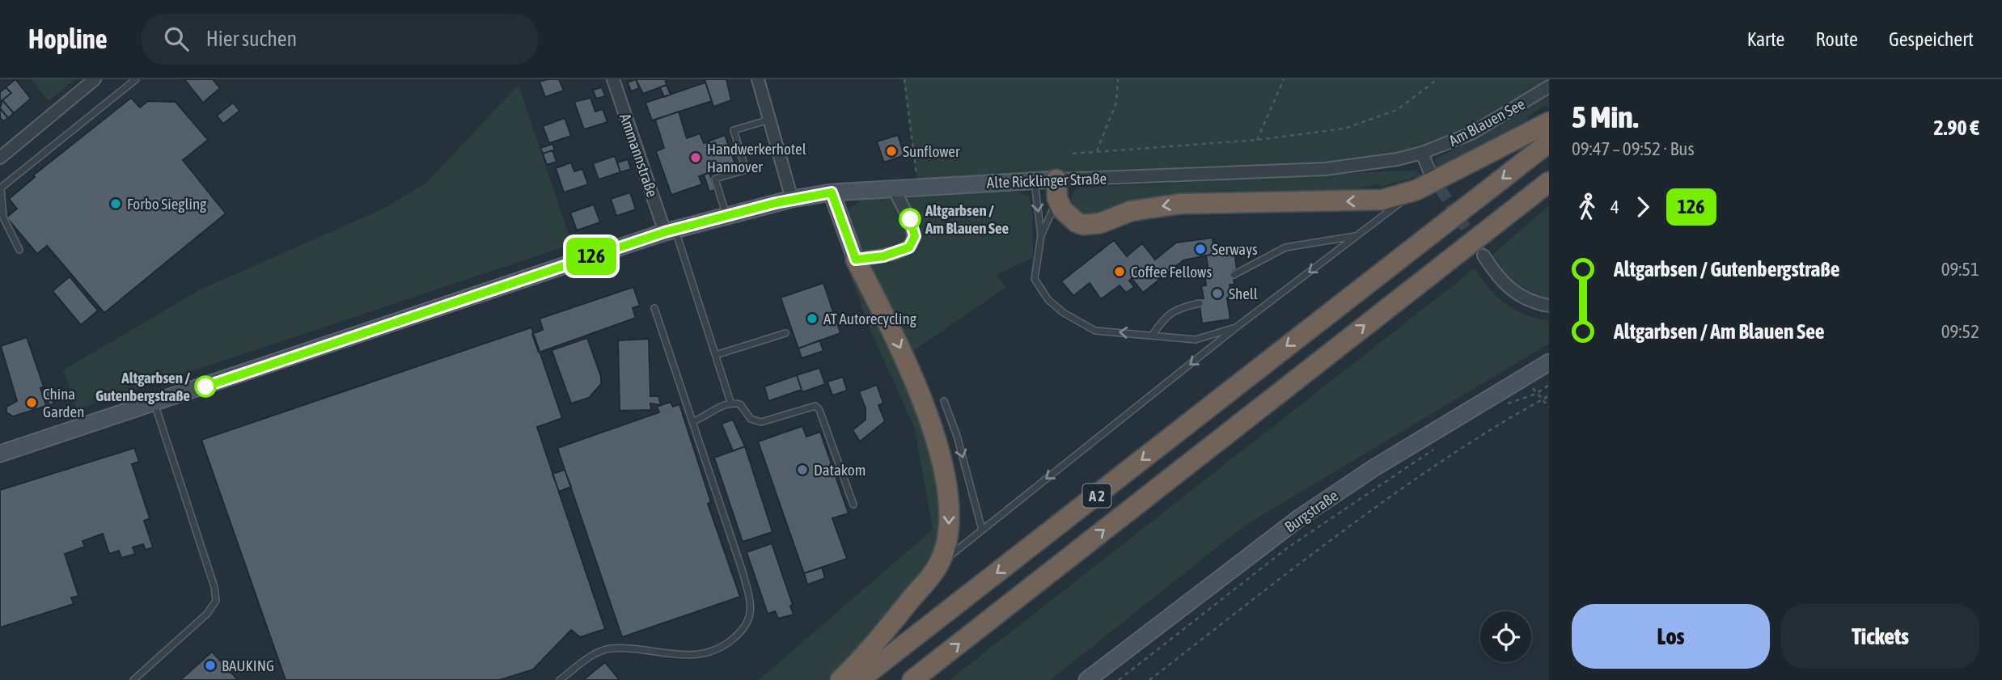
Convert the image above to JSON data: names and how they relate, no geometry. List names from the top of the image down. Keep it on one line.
{"streets":{"highway":["A 2"],"street":["Am Blauen See","Ammannstraße","Alte Ricklinger Straße","Burgstraße"]},"crossings":[["Am Blauen See","Alte Ricklinger Straße"],["Ammannstraße","Alte Ricklinger Straße"]],"places":["Sunflower","Handwerkerhotel Hannover","Forbo Siegling","Altgarbsen / Am Blauen See","Serways","Coffee Fellows","Shell","AT Autorecycling","Altgarbsen / Gutenbergstraße","China Garden","Datakom","BAUKING"],"lines":["bus line 126"],"page":{"header":"Hopline","search":"Hier suchen","nav":["Karte","Route","Gespeichert"],"on_map":"126","heading":["5 Min.","09:47 – 09:52 · Bus","2.90 €"],"legs":["4","126"],"list":[{"name":"Altgarbsen / Gutenbergstraße","value":"09:51"},{"name":"Altgarbsen / Am Blauen See","value":"09:52"}],"buttons":["Los","Tickets"]}}
